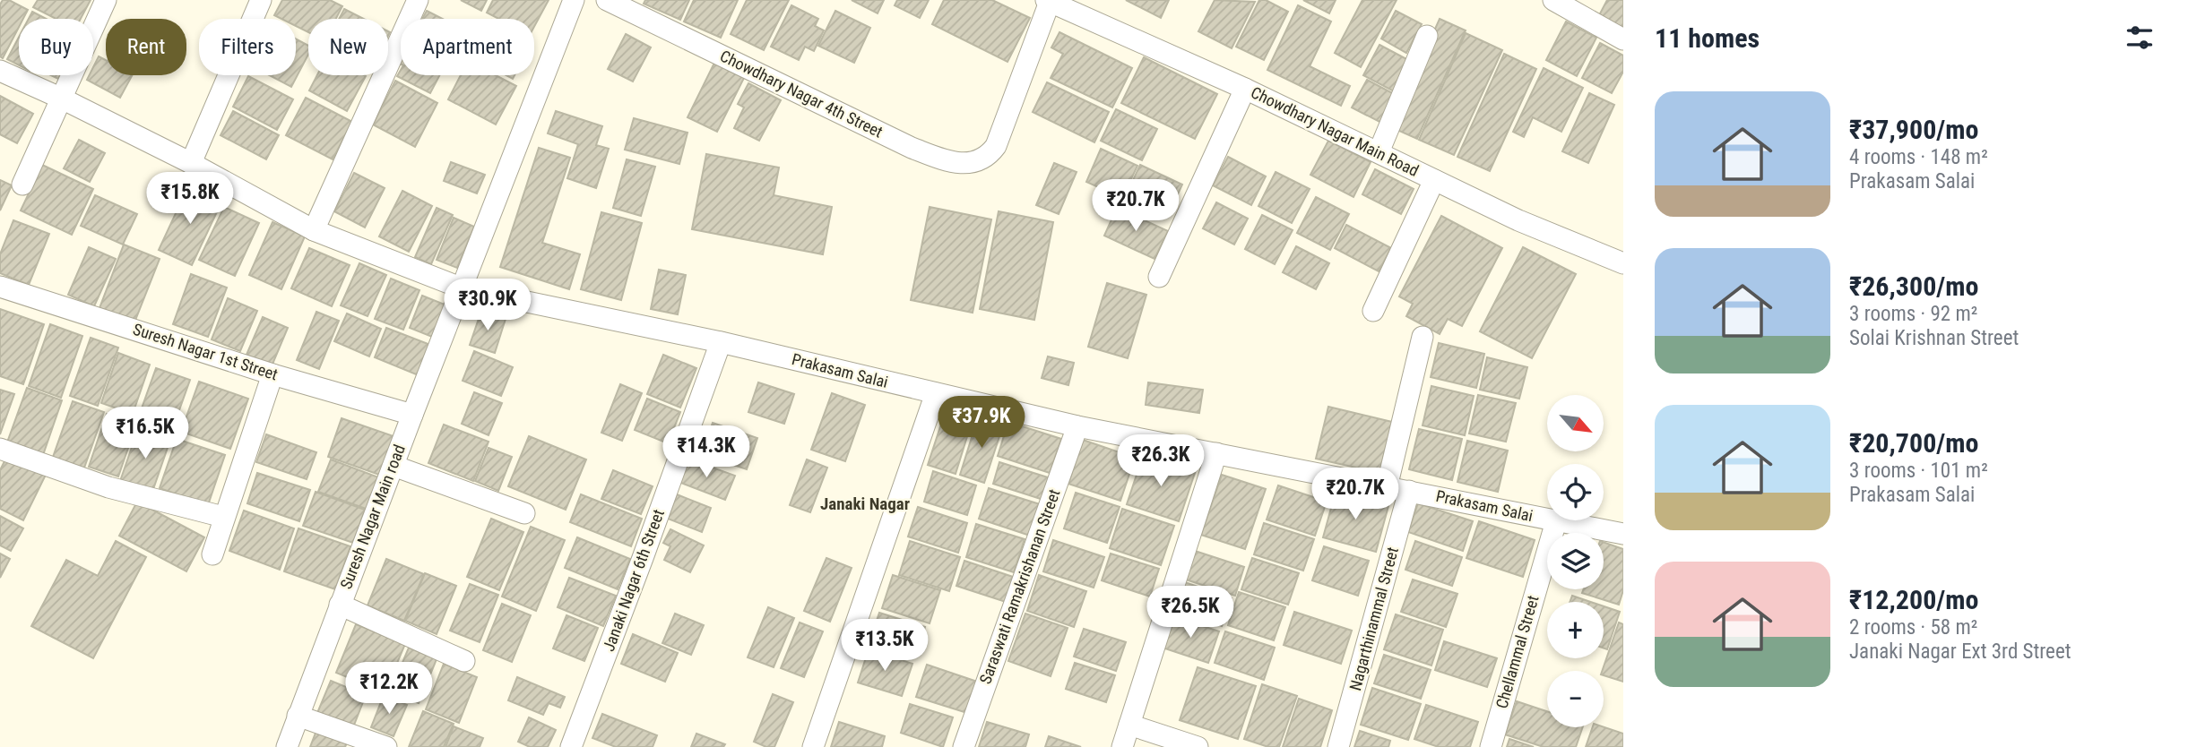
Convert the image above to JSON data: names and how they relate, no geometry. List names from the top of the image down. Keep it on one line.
{"streets":{"street":["Chowdhary Nagar 4th Street","Chowdhary Nagar Main Road","Suresh Nagar 1st Street","Prakasam Salai","Suresh Nagar Main road","Janaki Nagar 6th Street","Saraswati Ramakrishanan Street","Nagarthinammal Street","Chellammal Street"]},"crossings":[["Chowdhary Nagar 4th Street","Chowdhary Nagar Main Road"],["Suresh Nagar 1st Street","Suresh Nagar Main road"],["Prakasam Salai","Suresh Nagar Main road"],["Prakasam Salai","Janaki Nagar 6th Street"],["Prakasam Salai","Saraswati Ramakrishanan Street"],["Prakasam Salai","Nagarthinammal Street"],["Prakasam Salai","Chellammal Street"]],"districts":["Janaki Nagar"],"north":"bottom right","page":{"heading":"11 homes","chip":["Buy","Rent","Filters","New","Apartment"],"list":[{"name":"₹37,900/mo","note":"4 rooms · 148 m² · Prakasam Salai"},{"name":"₹26,300/mo","note":"3 rooms · 92 m² · Solai Krishnan Street"},{"name":"₹20,700/mo","note":"3 rooms · 101 m² · Prakasam Salai"},{"name":"₹12,200/mo","note":"2 rooms · 58 m² · Janaki Nagar Ext 3rd Street"}],"price":["₹15.8K","₹20.7K","₹30.9K","₹37.9K","₹16.5K","₹14.3K","₹26.3K","₹20.7K","₹26.5K","₹13.5K","₹12.2K"],"map_buttons":["+","−"]}}
